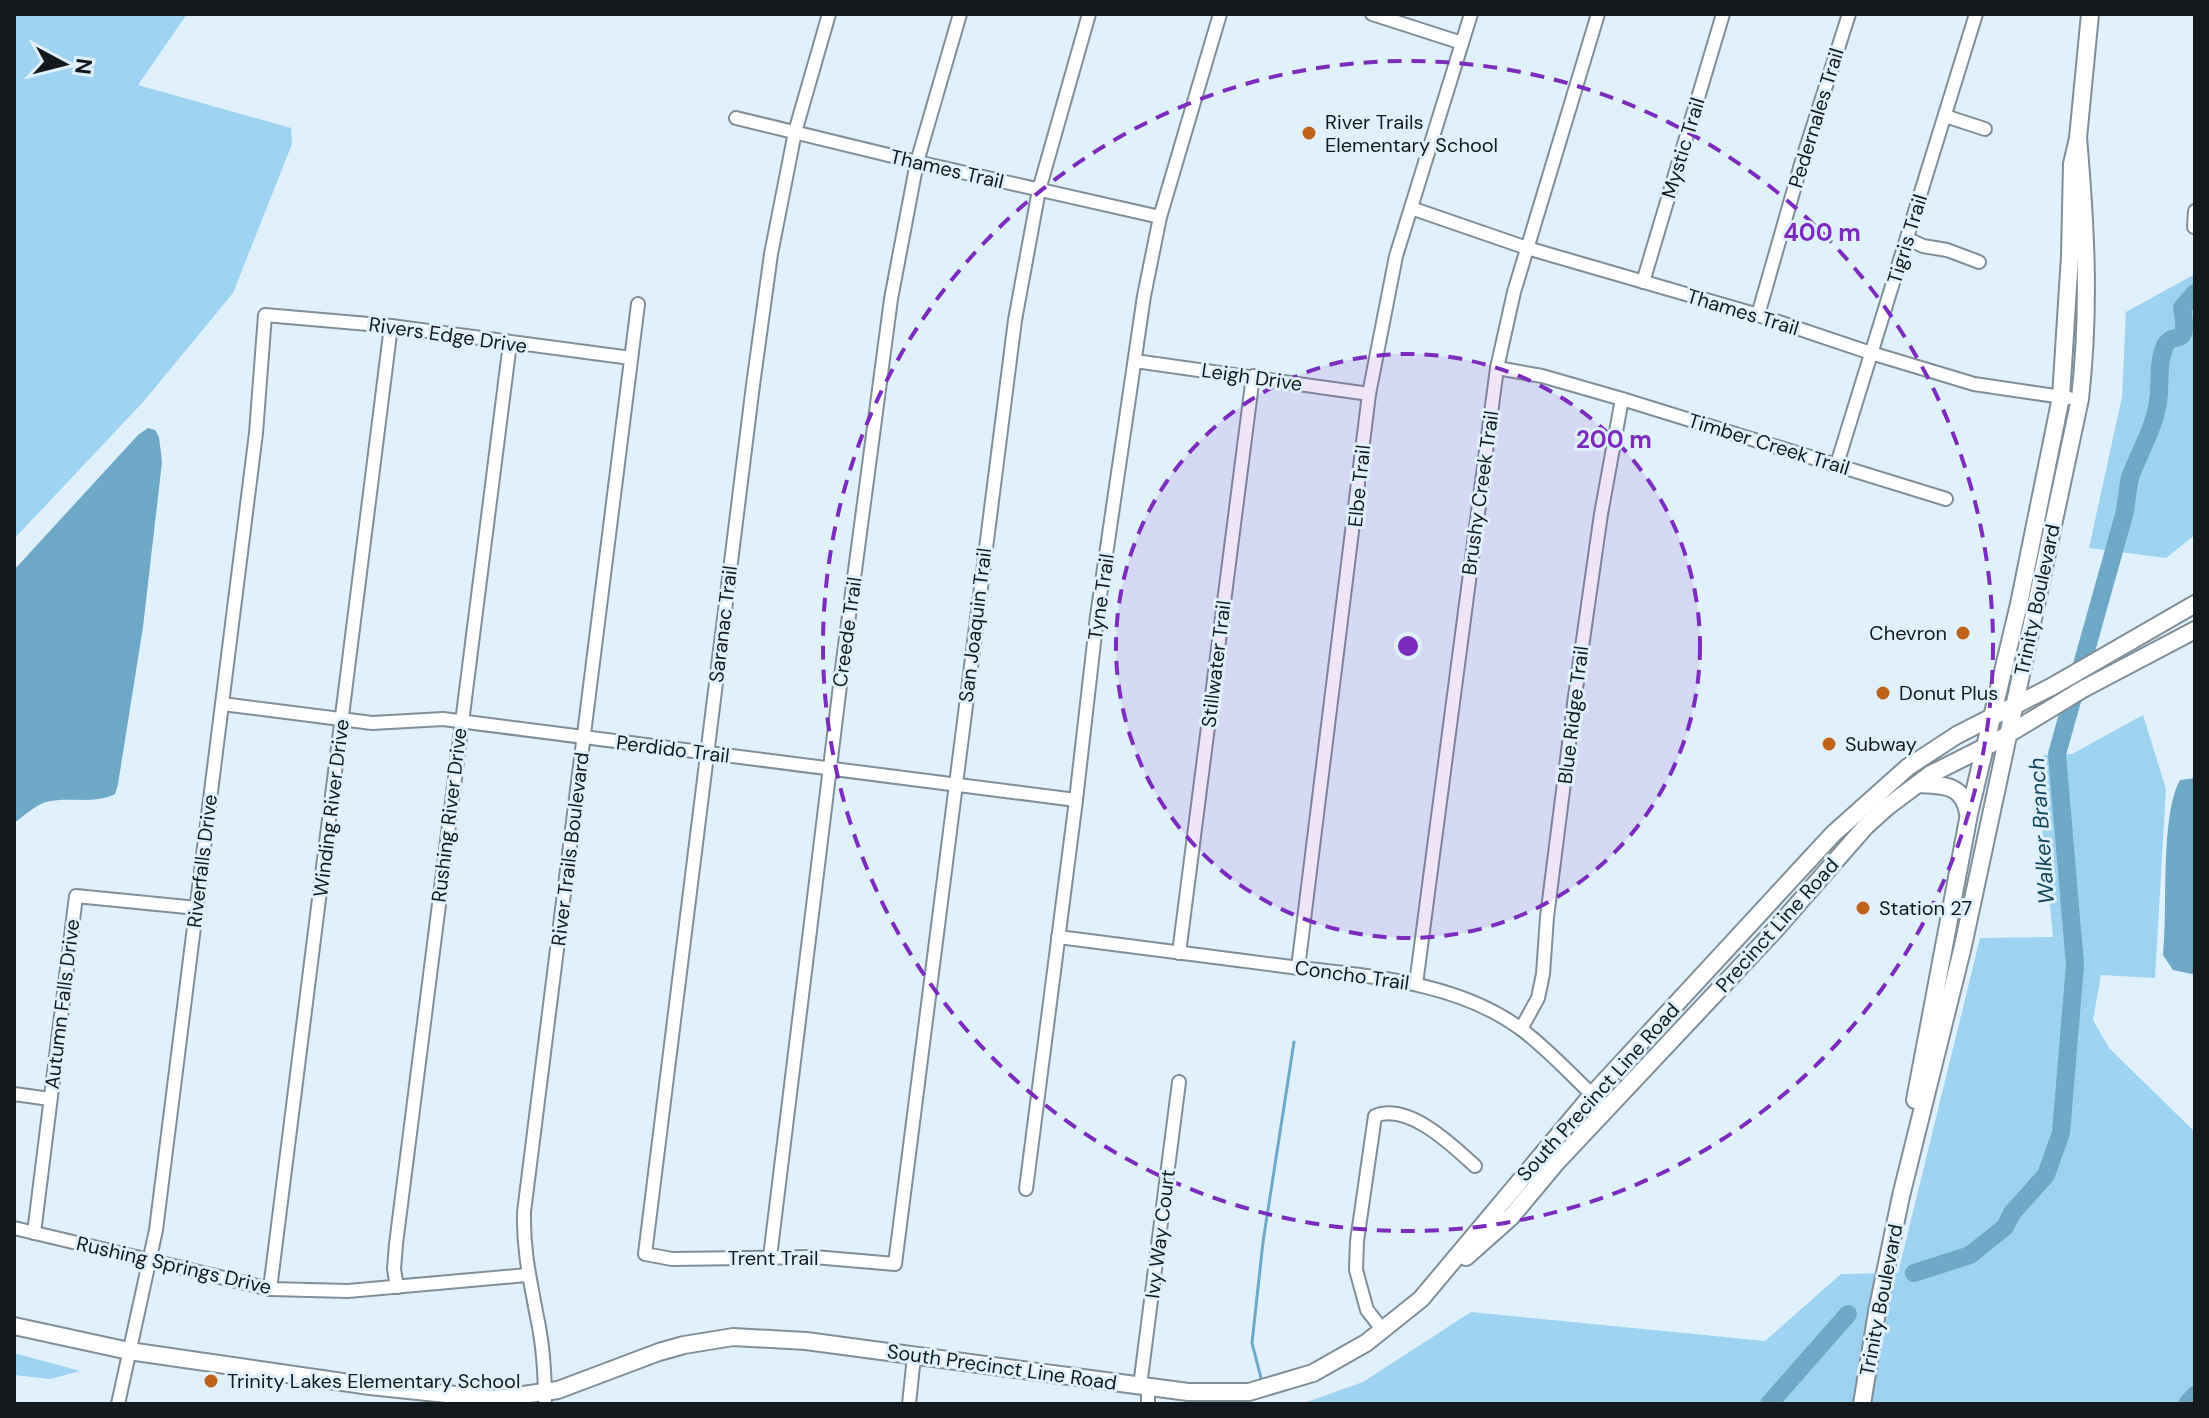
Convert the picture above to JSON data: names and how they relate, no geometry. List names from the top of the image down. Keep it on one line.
{"streets":{"main road":["Trinity Boulevard","Precinct Line Road","South Precinct Line Road"],"street":["Pedernales Trail","Mystic Trail","Thames Trail","Tigris Trail","Rivers Edge Drive","Leigh Drive","Timber Creek Trail","Elbe Trail","Brushy Creek Trail","Tyne Trail","Saranac Trail","San Joaquin Trail","Creede Trail","Stillwater Trail","Blue Ridge Trail","Perdido Trail","Winding River Drive","Rushing River Drive","River Trails Boulevard","Riverfalls Drive","Concho Trail","Autumn Falls Drive","Ivy Way Court","Trent Trail","Rushing Springs Drive"]},"crossings":[["Pedernales Trail","Thames Trail"],["Mystic Trail","Thames Trail"],["Thames Trail","Tigris Trail"],["Thames Trail","Elbe Trail"],["Thames Trail","Brushy Creek Trail"],["Thames Trail","Tyne Trail"],["Thames Trail","Trinity Boulevard"],["Thames Trail","Saranac Trail"],["Thames Trail","San Joaquin Trail"],["Thames Trail","Creede Trail"],["Tigris Trail","Timber Creek Trail"],["Rivers Edge Drive","Winding River Drive"],["Rivers Edge Drive","Rushing River Drive"],["Rivers Edge Drive","River Trails Boulevard"],["Rivers Edge Drive","Riverfalls Drive"],["Leigh Drive","Elbe Trail"],["Leigh Drive","Tyne Trail"],["Leigh Drive","Stillwater Trail"],["Timber Creek Trail","Brushy Creek Trail"],["Timber Creek Trail","Blue Ridge Trail"],["Elbe Trail","Concho Trail"],["Brushy Creek Trail","Concho Trail"],["Tyne Trail","Perdido Trail"],["Tyne Trail","Concho Trail"],["Trinity Boulevard","Precinct Line Road"],["Trinity Boulevard","South Precinct Line Road"],["Saranac Trail","Perdido Trail"],["Saranac Trail","Trent Trail"],["San Joaquin Trail","Perdido Trail"],["San Joaquin Trail","Trent Trail"],["Creede Trail","Perdido Trail"],["Creede Trail","Trent Trail"],["Stillwater Trail","Concho Trail"],["Blue Ridge Trail","Concho Trail"],["Perdido Trail","Winding River Drive"],["Perdido Trail","Rushing River Drive"],["Perdido Trail","River Trails Boulevard"],["Perdido Trail","Riverfalls Drive"],["Winding River Drive","Rushing Springs Drive"],["Rushing River Drive","Rushing Springs Drive"],["River Trails Boulevard","South Precinct Line Road"],["River Trails Boulevard","Rushing Springs Drive"],["Riverfalls Drive","Autumn Falls Drive"],["Riverfalls Drive","South Precinct Line Road"],["Riverfalls Drive","Rushing Springs Drive"],["Precinct Line Road","Concho Trail"],["Precinct Line Road","South Precinct Line Road"],["Concho Trail","South Precinct Line Road"],["Autumn Falls Drive","Rushing Springs Drive"],["South Precinct Line Road","Ivy Way Court"]],"water":["Walker Branch"],"places":["River Trails Elementary School","Chevron","Donut Plus","Subway","Station 27","Trinity Lakes Elementary School"],"north":"right","rings":["400 m","200 m"]}
